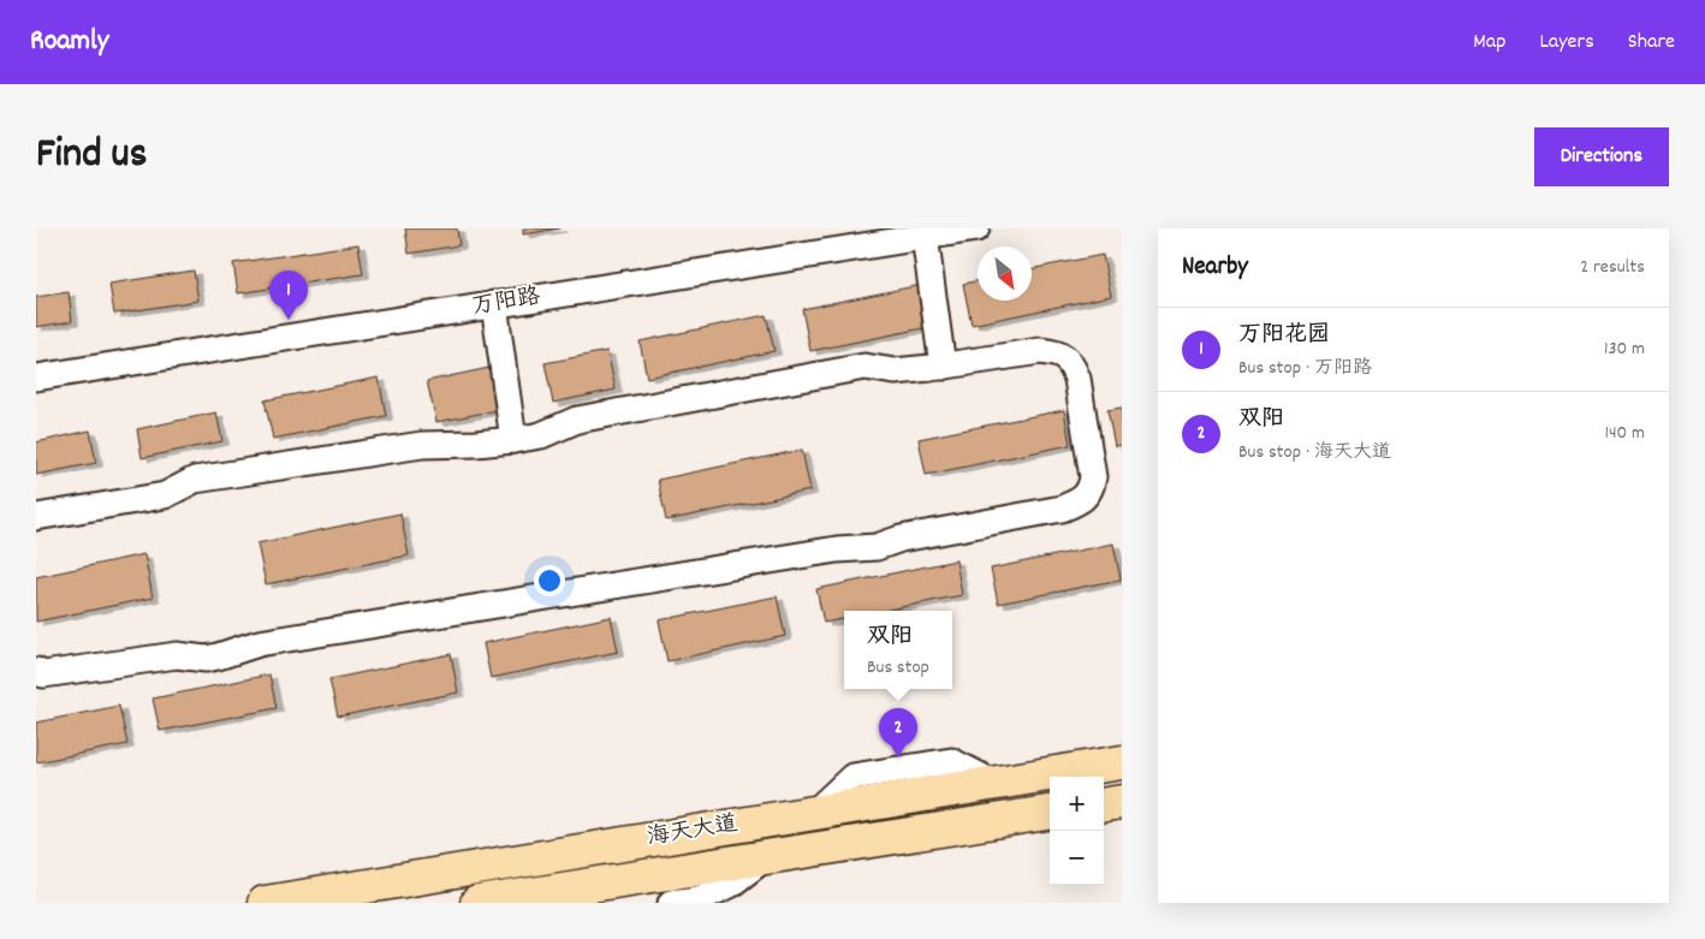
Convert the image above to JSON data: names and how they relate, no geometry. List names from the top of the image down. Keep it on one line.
{"streets":{"main road":["海天大道"],"street":["万阳路"]},"north":"bottom right","page":{"header":"Roamly","nav":["Map","Layers","Share"],"title":"Find us","buttons":"Directions","heading":["Nearby","2 results"],"pins":["1","2"],"list":[{"mark":"1","name":"万阳花园","note":"Bus stop · 万阳路","value":"130 m"},{"mark":"2","name":"双阳","note":"Bus stop · 海天大道","value":"140 m"}],"popup":["双阳","Bus stop"],"map_buttons":["+","−"]}}
